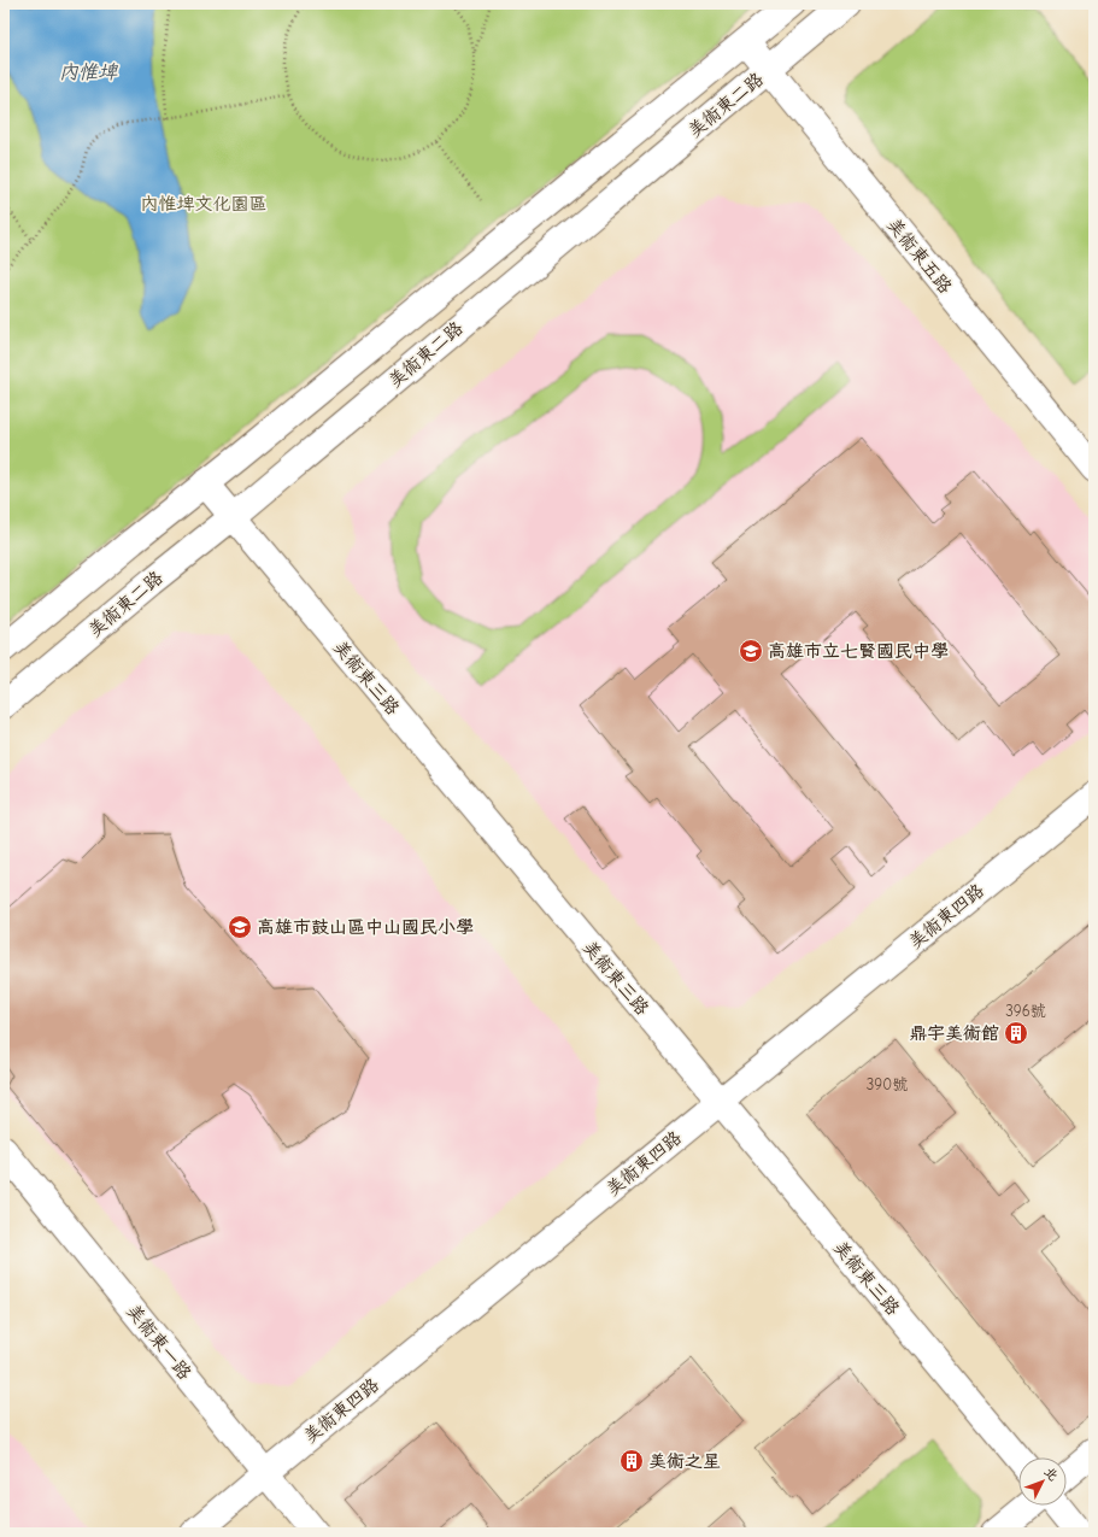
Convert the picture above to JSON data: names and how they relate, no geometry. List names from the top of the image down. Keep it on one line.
{"streets":{"street":["美術東二路","美術東五路","美術東三路","美術東四路","美術東一路"]},"crossings":[["美術東二路","美術東五路"],["美術東二路","美術東三路"],["美術東三路","美術東四路"],["美術東四路","美術東一路"]],"water":["內惟埤"],"parks":["內惟埤文化園區"],"places":{"school or university":["高雄市立七賢國民中學","高雄市鼓山區中山國民小學"],"building":["鼎宇美術館","美術之星"]},"house_numbers":["396號","390號"],"north":"top right"}
